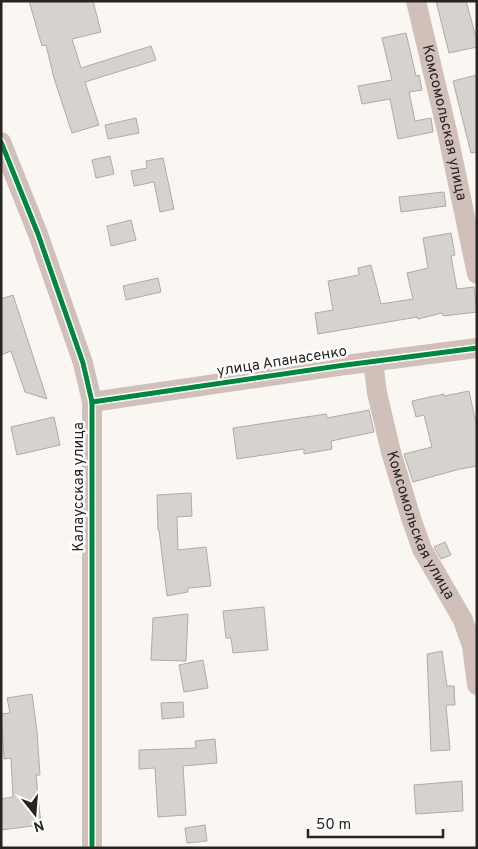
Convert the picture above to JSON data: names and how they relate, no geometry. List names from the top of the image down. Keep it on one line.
{"streets":{"street":["Комсомольская улица","улица Апанасенко","Калаусская улица"]},"crossings":[["Комсомольская улица","улица Апанасенко"],["улица Апанасенко","Калаусская улица"]],"scale_bar":"50 m","north":"bottom"}
